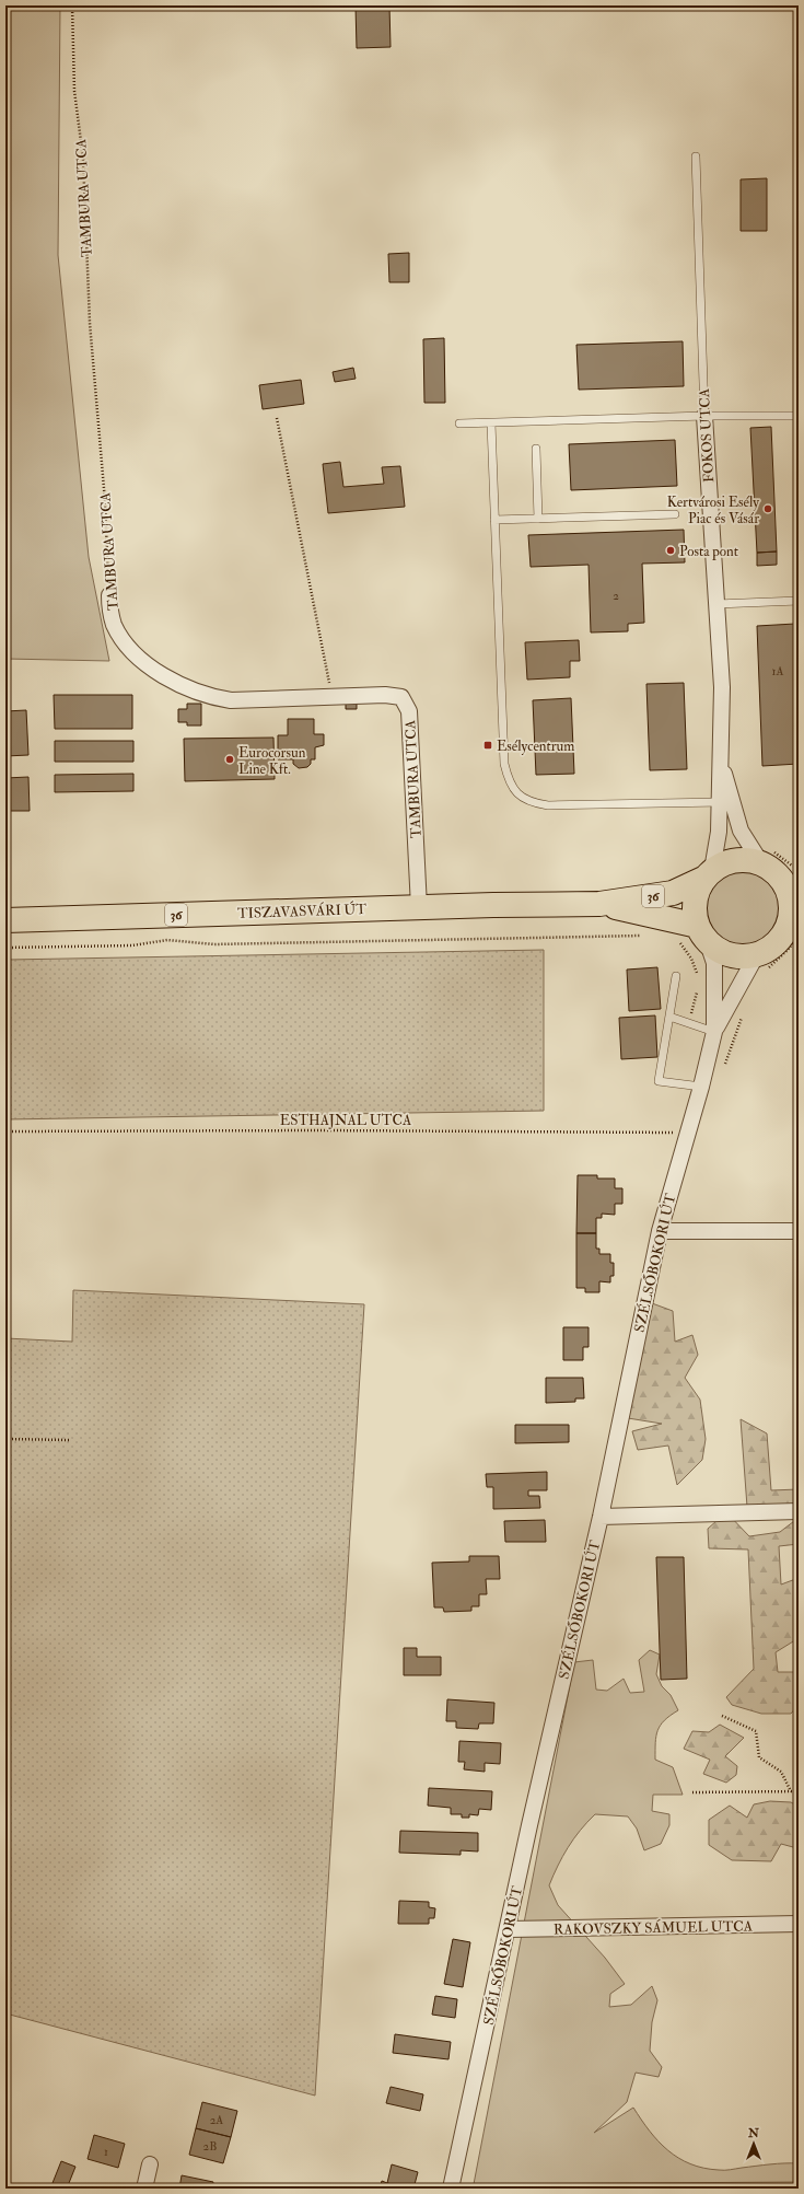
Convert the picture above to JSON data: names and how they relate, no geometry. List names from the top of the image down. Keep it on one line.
{"streets":{"main road":["36","TISZAVASVÁRI ÚT"],"street":["TAMBURA UTCA","FOKOS UTCA","SZÉLSŐBOKORI ÚT","RAKOVSZKY SÁMUEL UTCA"],"path":["ESTHAJNAL UTCA"]},"crossings":[["TAMBURA UTCA","TISZAVASVÁRI ÚT"],["FOKOS UTCA","36"],["36","TISZAVASVÁRI ÚT"],["ESTHAJNAL UTCA","SZÉLSŐBOKORI ÚT"],["SZÉLSŐBOKORI ÚT","RAKOVSZKY SÁMUEL UTCA"]],"places":{"other":["Kertvárosi Esély Piac és Vásár","Posta pont","Eurocorsun Line Kft."],"transit":["Esélycentrum"]},"house_numbers":["2","1A","2A","2B","1"],"north":"top"}
